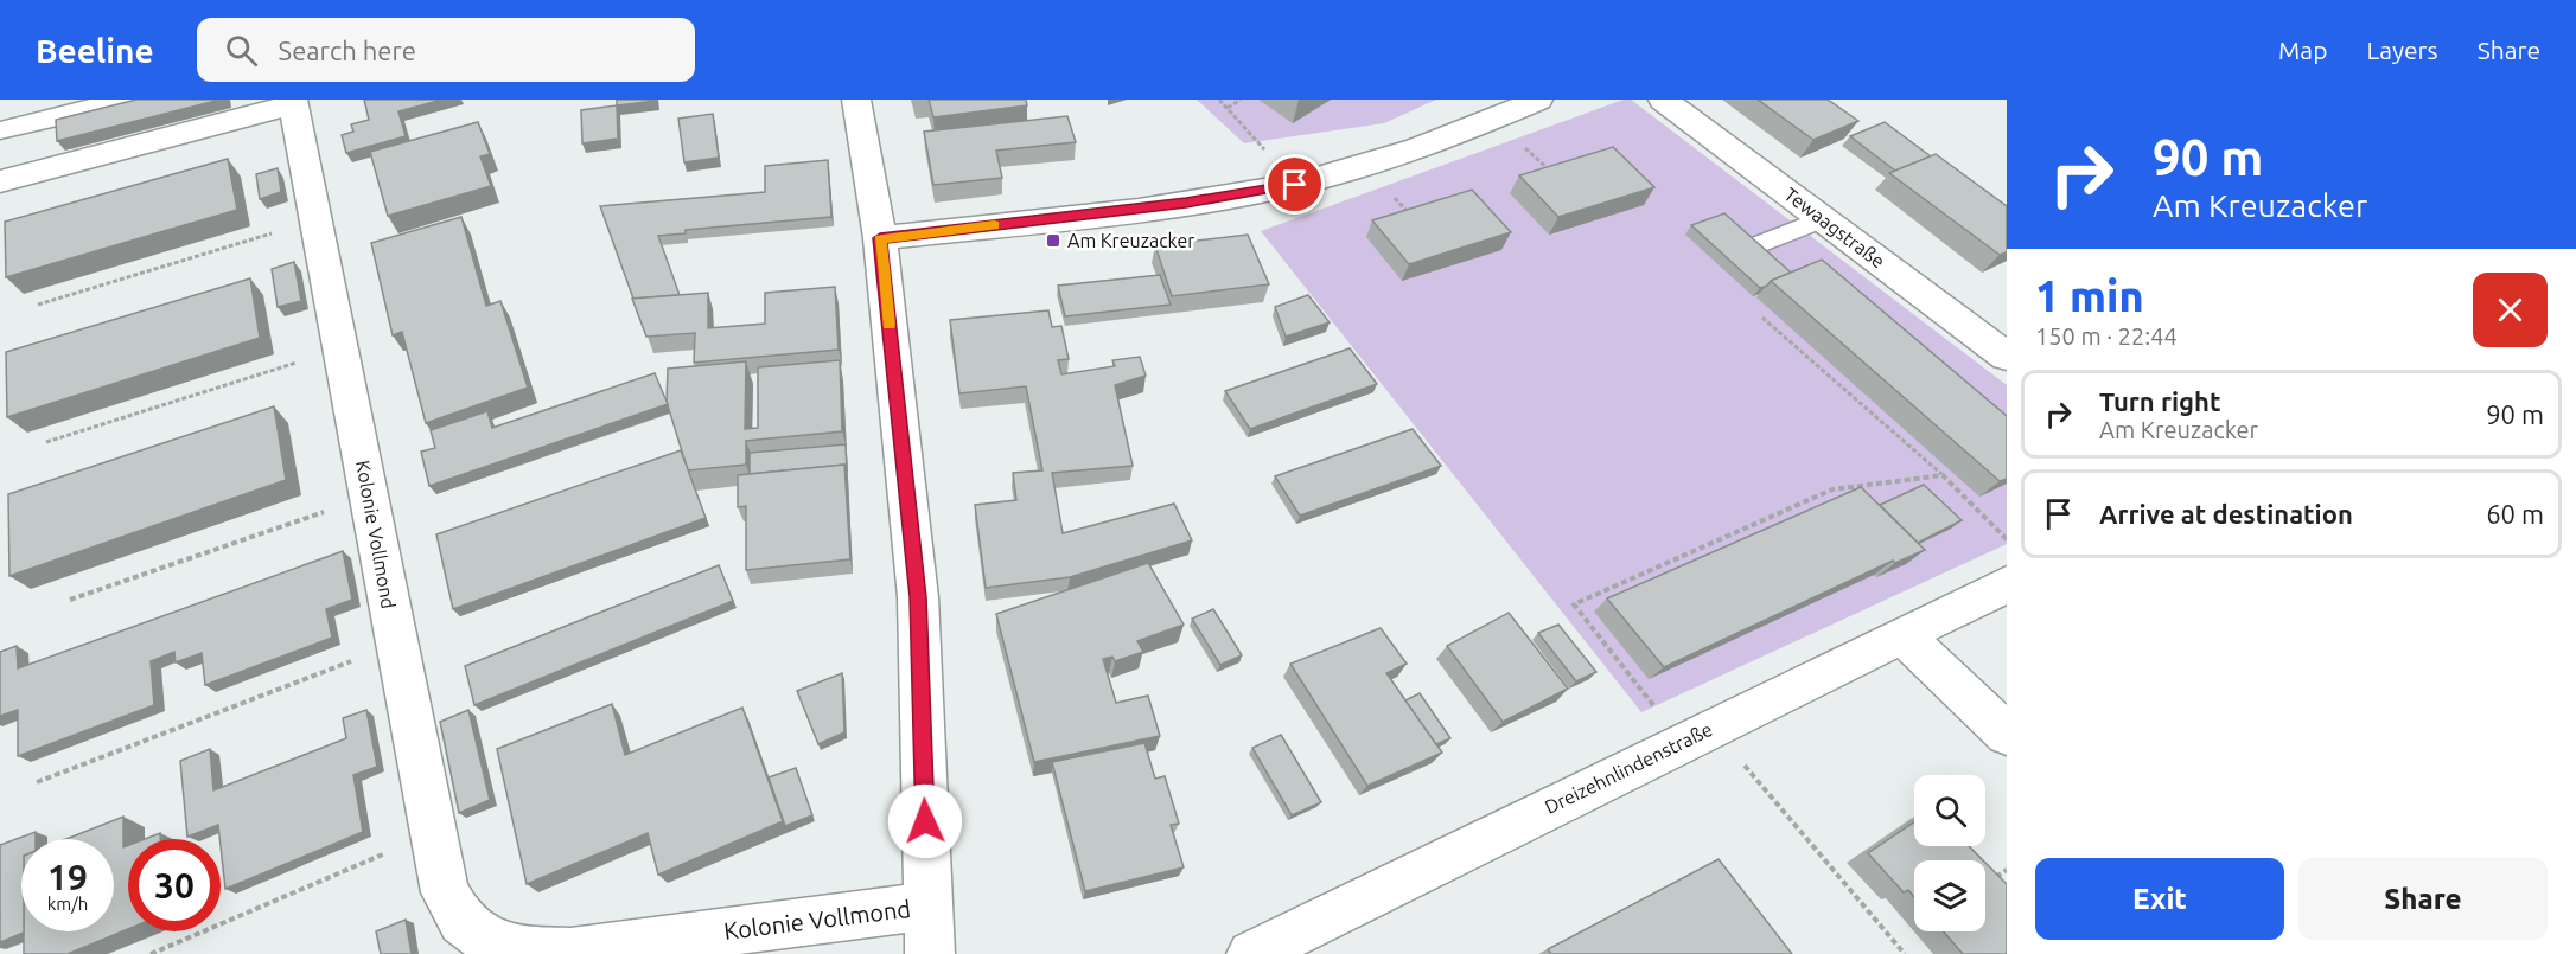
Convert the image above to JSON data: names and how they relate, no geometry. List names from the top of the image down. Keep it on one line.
{"streets":{"street":["Tewaagstraße","Kolonie Vollmond","Dreizehnlindenstraße"]},"places":{"transit":["Am Kreuzacker"]},"page":{"header":"Beeline","search":"Search here","nav":["Map","Layers","Share"],"turn":["90 m","Am Kreuzacker"],"heading":["1 min","150 m · 22:44"],"list":[{"name":"Turn right","note":"Am Kreuzacker","value":"90 m"},{"name":"Arrive at destination","value":"60 m"}],"speed":"19 km/h","limit":"30","buttons":["Exit","Share"]}}
